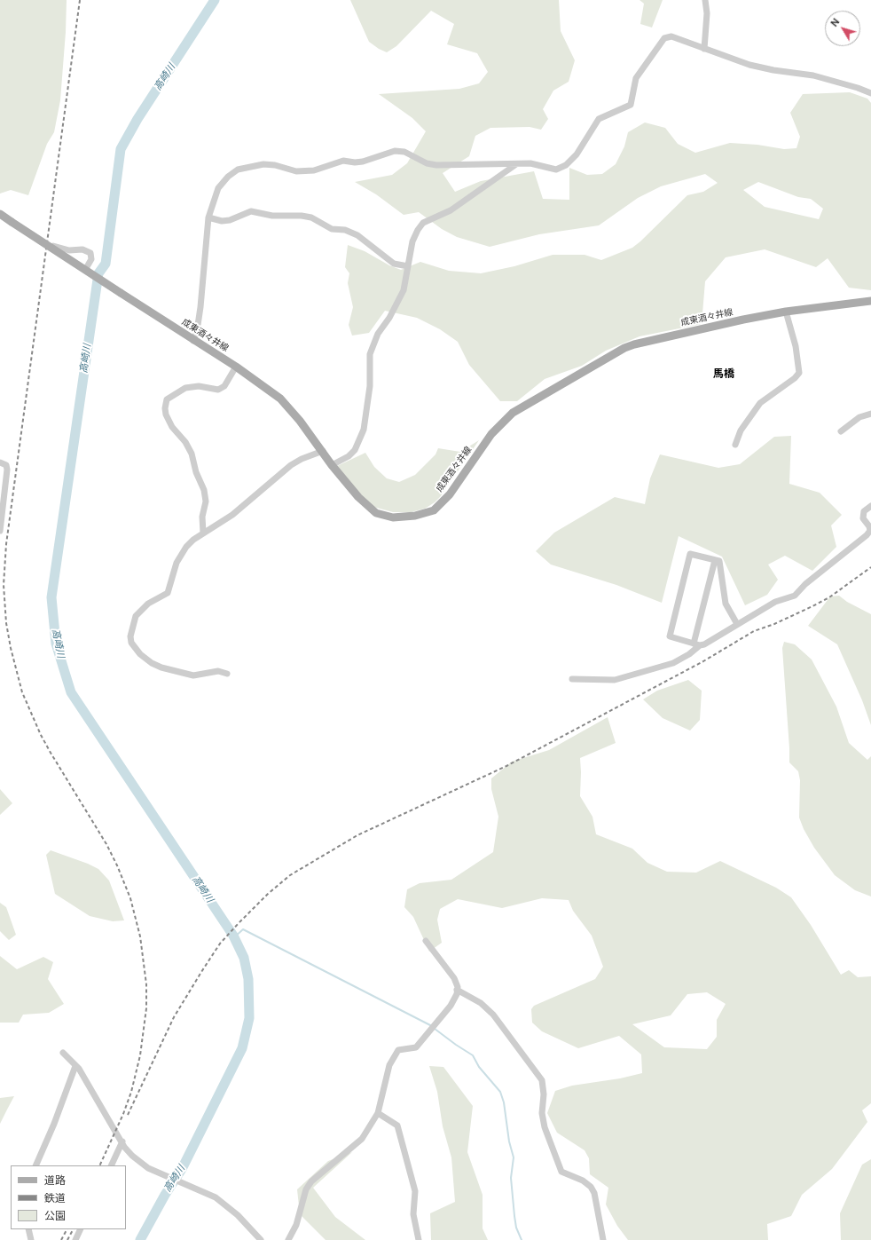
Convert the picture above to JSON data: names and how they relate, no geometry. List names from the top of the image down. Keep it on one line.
{"streets":{"main road":["成東酒々井線"]},"districts":["馬橋"],"water":["高崎川"],"legend":["道路","鉄道","公園"],"north":"top left"}
